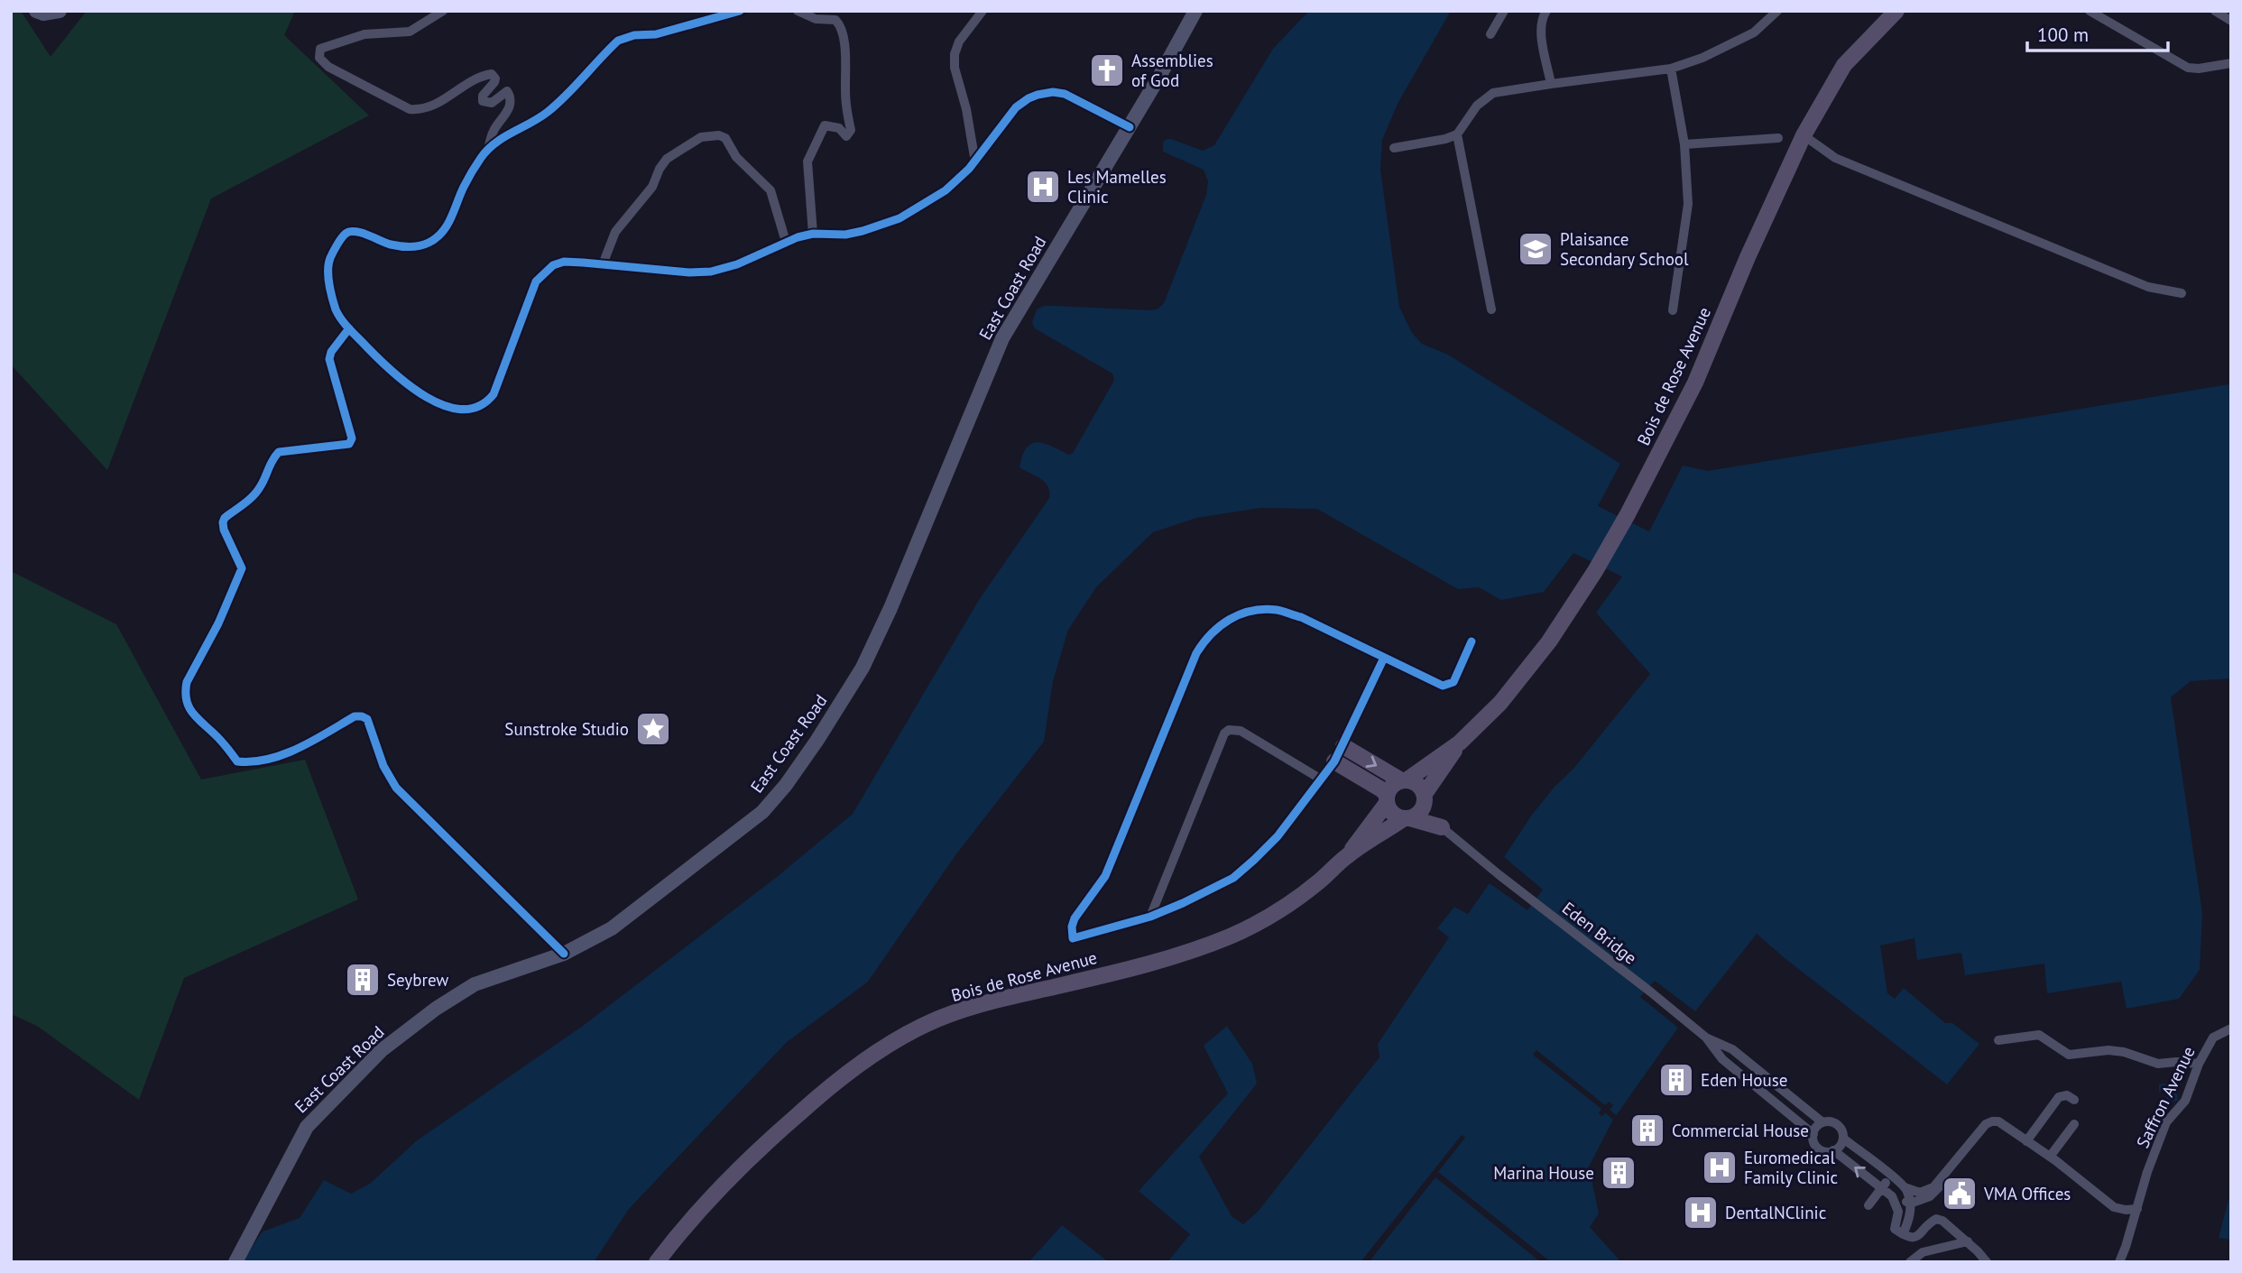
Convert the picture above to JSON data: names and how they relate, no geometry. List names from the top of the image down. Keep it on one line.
{"streets":{"main road":["East Coast Road","Bois de Rose Avenue"],"street":["Eden Bridge","Saffron Avenue"]},"places":{"church":["Assemblies of God"],"hospital":["Les Mamelles Clinic","Euromedical Family Clinic","DentalNClinic"],"school or university":["Plaisance Secondary School"],"place":["Sunstroke Studio"],"building":["Seybrew","Eden House","Commercial House","Marina House"],"public building":["VMA Offices"]},"scale_bar":"100 m"}
